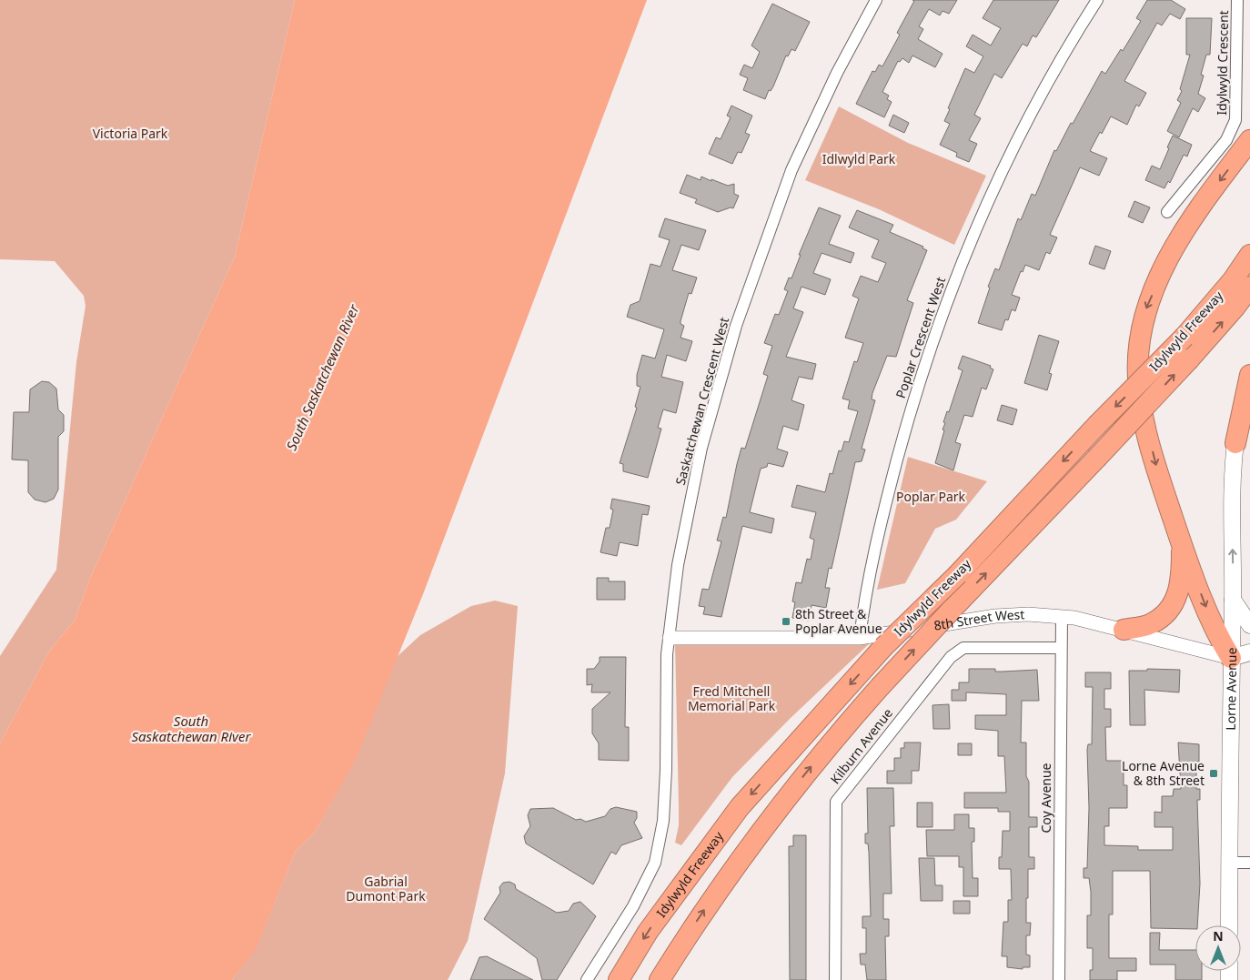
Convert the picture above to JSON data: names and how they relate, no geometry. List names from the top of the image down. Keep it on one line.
{"streets":{"highway":["Idylwyld Freeway"],"main road":["Lorne Avenue"],"street":["Idylwyld Crescent","Poplar Crescent West","Saskatchewan Crescent West","8th Street West","Kilburn Avenue","Coy Avenue"]},"crossings":[["Poplar Crescent West","8th Street West"],["Saskatchewan Crescent West","8th Street West"],["8th Street West","Lorne Avenue"],["8th Street West","Coy Avenue"],["Kilburn Avenue","Coy Avenue"]],"water":["South Saskatchewan River"],"parks":["Victoria Park","Idlwyld Park","Poplar Park","Fred Mitchell Memorial Park","Gabrial Dumont Park"],"places":{"transit":["8th Street & Poplar Avenue","Lorne Avenue & 8th Street"]},"north":"top"}
